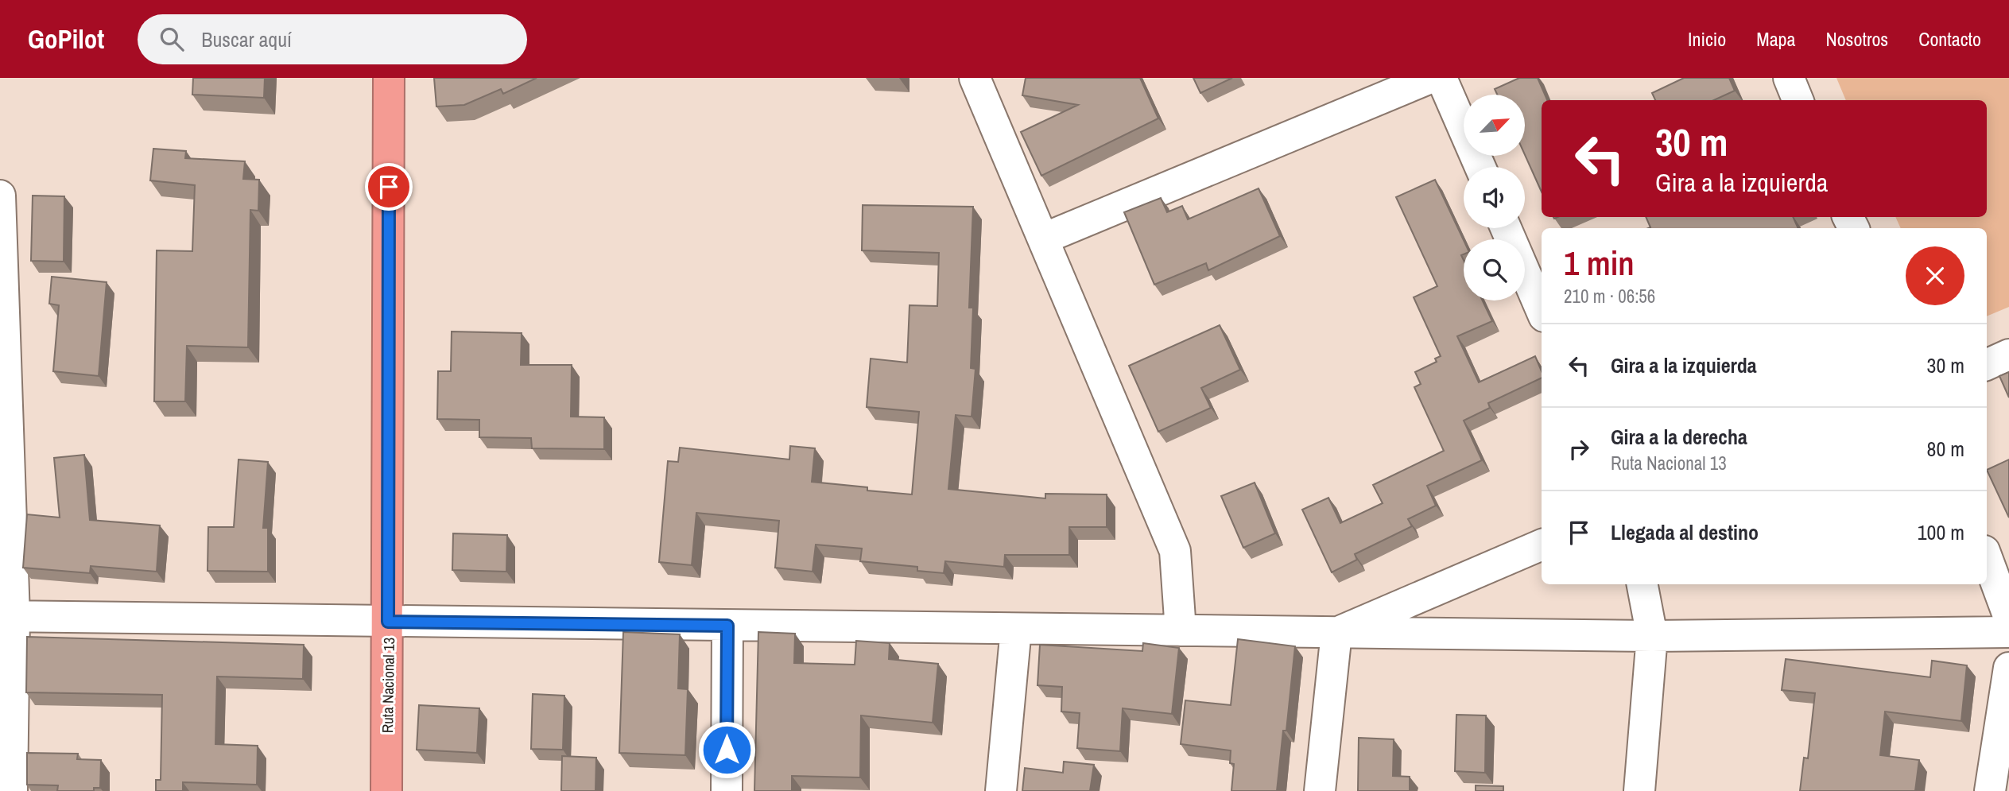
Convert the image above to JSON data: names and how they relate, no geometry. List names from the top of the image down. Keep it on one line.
{"streets":{"highway":["Ruta Nacional 13"]},"north":"top right","page":{"header":"GoPilot","search":"Buscar aquí","nav":["Inicio","Mapa","Nosotros","Contacto"],"turn":["30 m","Gira a la izquierda"],"heading":["1 min","210 m · 06:56"],"list":[{"name":"Gira a la izquierda","value":"30 m"},{"name":"Gira a la derecha","note":"Ruta Nacional 13","value":"80 m"},{"name":"Llegada al destino","value":"100 m"}]}}
